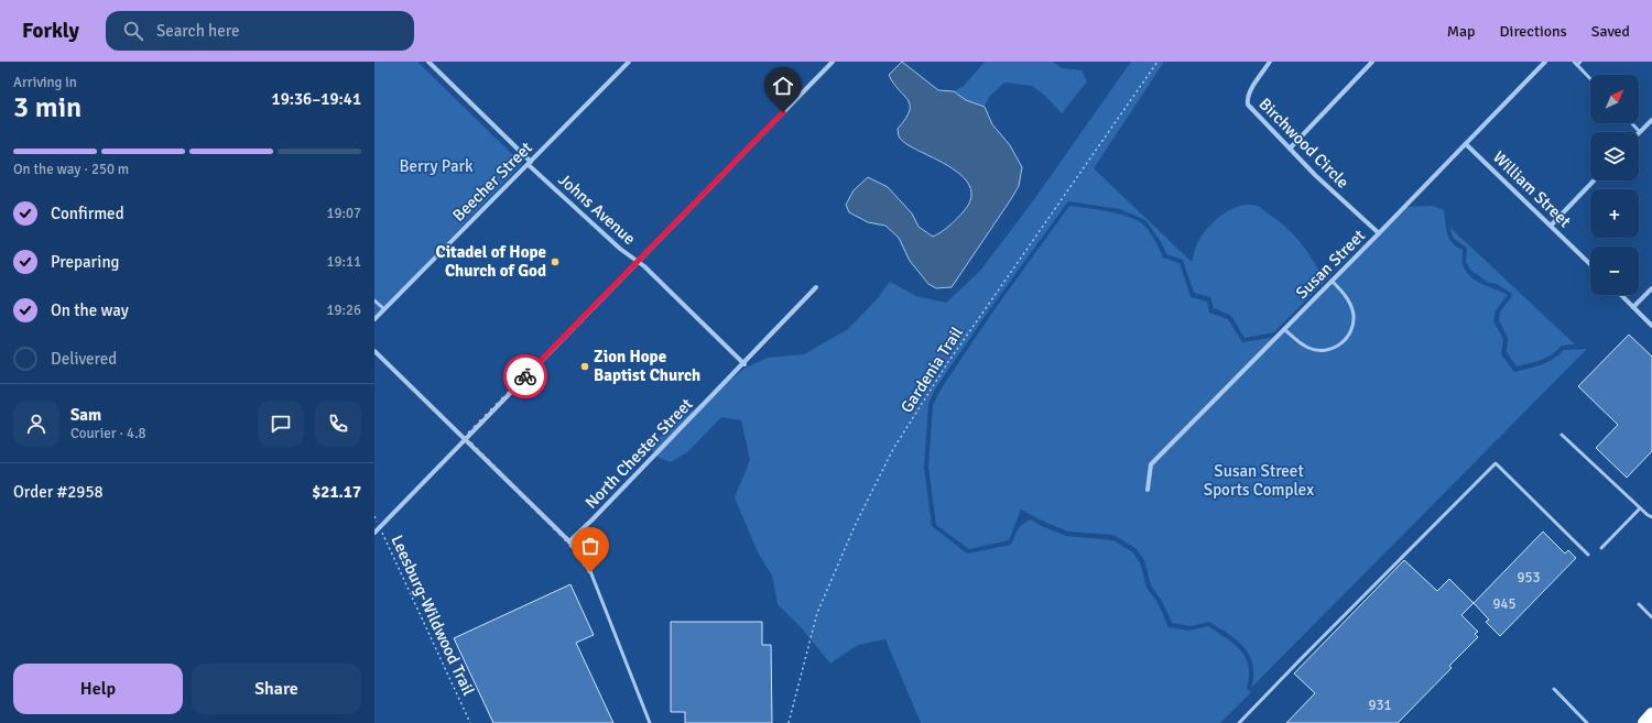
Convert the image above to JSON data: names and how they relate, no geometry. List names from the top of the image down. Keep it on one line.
{"streets":{"street":["Birchwood Circle","Beecher Street","William Street","Johns Avenue","Susan Street","North Chester Street"],"path":["Gardenia Trail","Leesburg-Wildwood Trail"]},"crossings":[["Birchwood Circle","Susan Street"],["Beecher Street","Johns Avenue"],["William Street","Susan Street"],["Johns Avenue","North Chester Street"]],"parks":["Berry Park","Susan Street Sports Complex"],"places":["Citadel of Hope Church of God","Zion Hope Baptist Church"],"house_numbers":["953","945","931"],"north":"top right","page":{"header":"Forkly","search":"Search here","nav":["Map","Directions","Saved"],"heading":["3 min","Arriving in","19:36–19:41"],"panel":["Sam","Courier · 4.8","Order #2958","$21.17"],"map_buttons":["+","−"],"bar":"On the way · 250 m","list":[["Confirmed","19:07"],["Preparing","19:11"],["On the way","19:26"],"Delivered"],"buttons":["Help","Share"]}}
